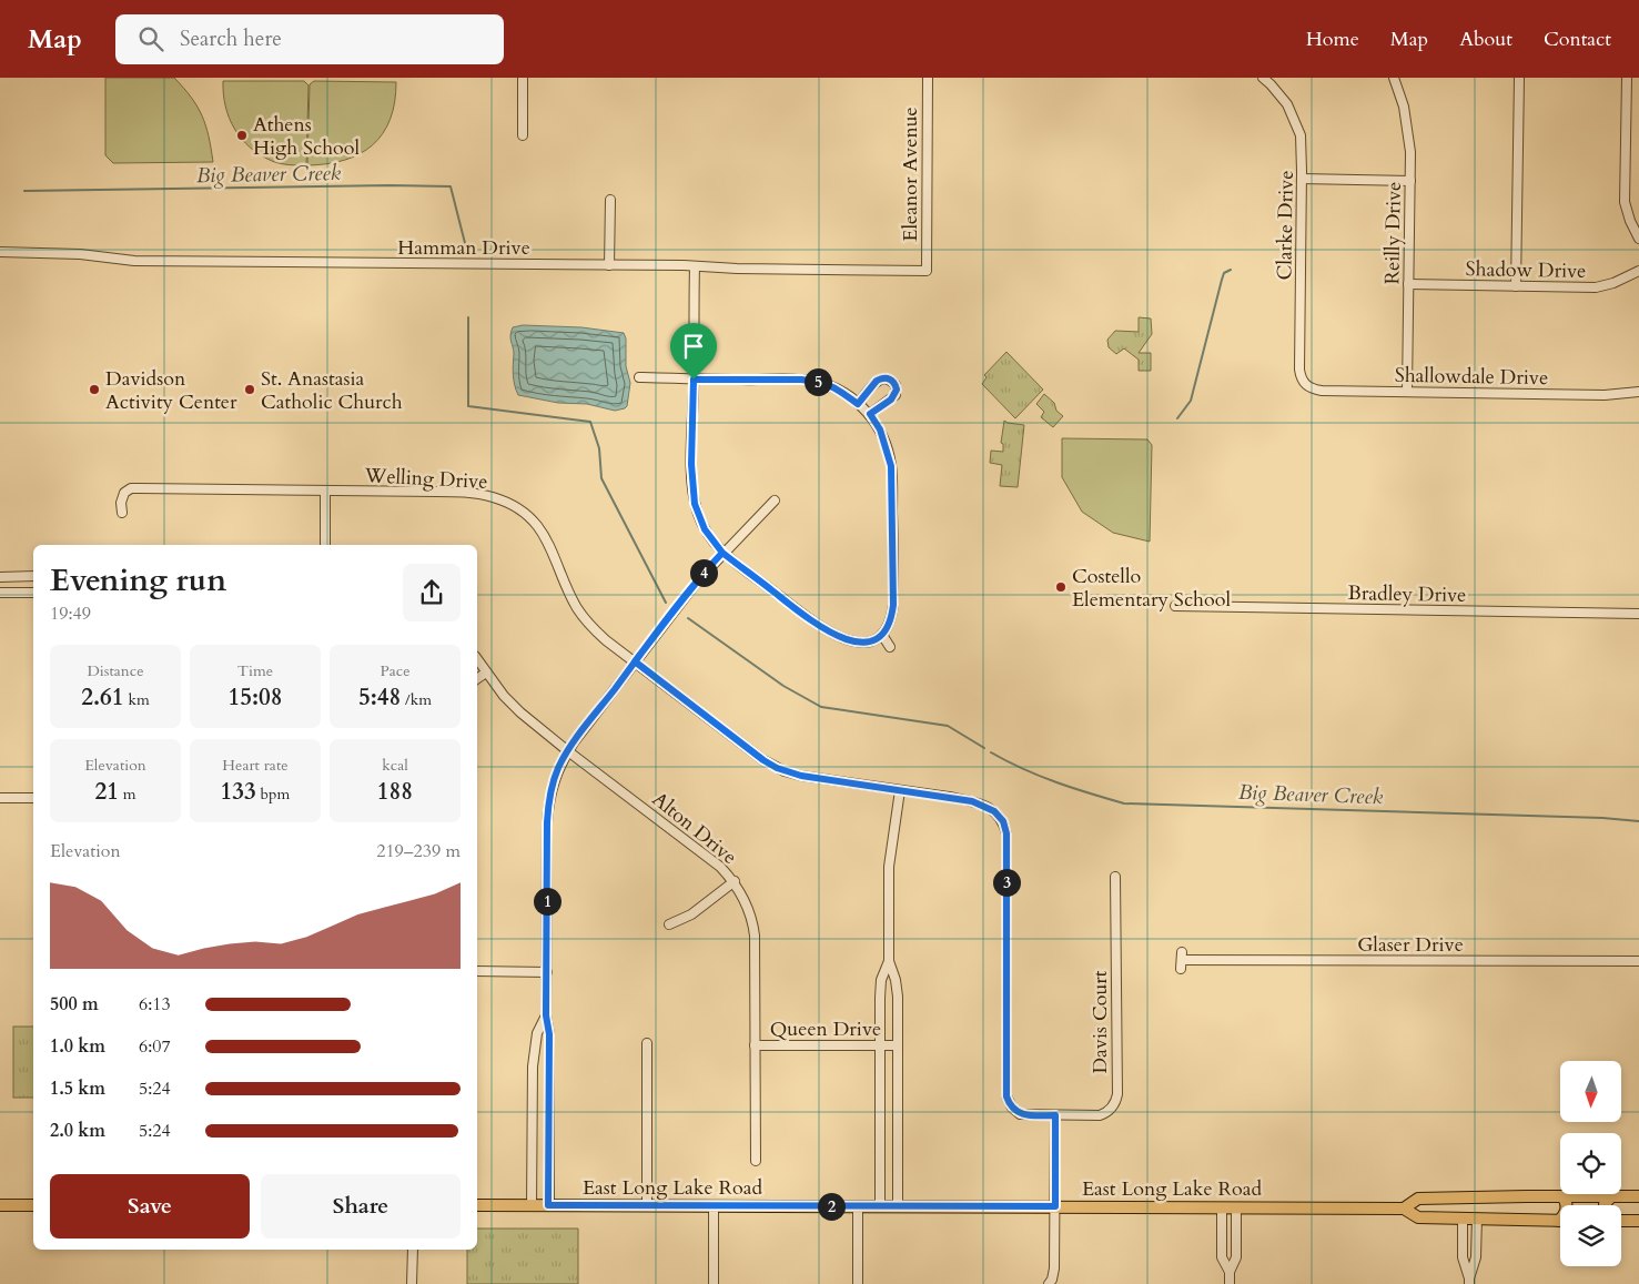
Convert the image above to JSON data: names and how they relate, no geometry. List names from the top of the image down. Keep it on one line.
{"streets":{"main road":["East Long Lake Road"],"street":["Eleanor Avenue","Clarke Drive","Reilly Drive","Hamman Drive","Shadow Drive","Shallowdale Drive","Welling Drive","Bradley Drive","Alton Drive","Glaser Drive","Davis Court","Queen Drive"]},"crossings":[["Eleanor Avenue","Hamman Drive"],["Clarke Drive","Shallowdale Drive"],["Reilly Drive","Shadow Drive"],["Reilly Drive","Shallowdale Drive"],["Welling Drive","Davis Court"],["Alton Drive","Queen Drive"]],"water":["Big Beaver Creek"],"places":["Athens High School","Davidson Activity Center","St. Anastasia Catholic Church","Costello Elementary School"],"north":"bottom","page":{"header":"Map","search":"Search here","nav":["Home","Map","About","Contact"],"pins":["5","4","3","1","2"],"heading":["Evening run","19:49"],"stats":[["Distance","2.61 km"],["Time","15:08"],["Pace","5:48 /km"],["Elevation","21 m"],["Heart rate","133 bpm"],["kcal","188"]],"chart":["Elevation","219–239 m"],"list":[{"name":"500 m","note":"6:13"},{"name":"1.0 km","note":"6:07"},{"name":"1.5 km","note":"5:24"},{"name":"2.0 km","note":"5:24"}],"buttons":["Save","Share"]}}
